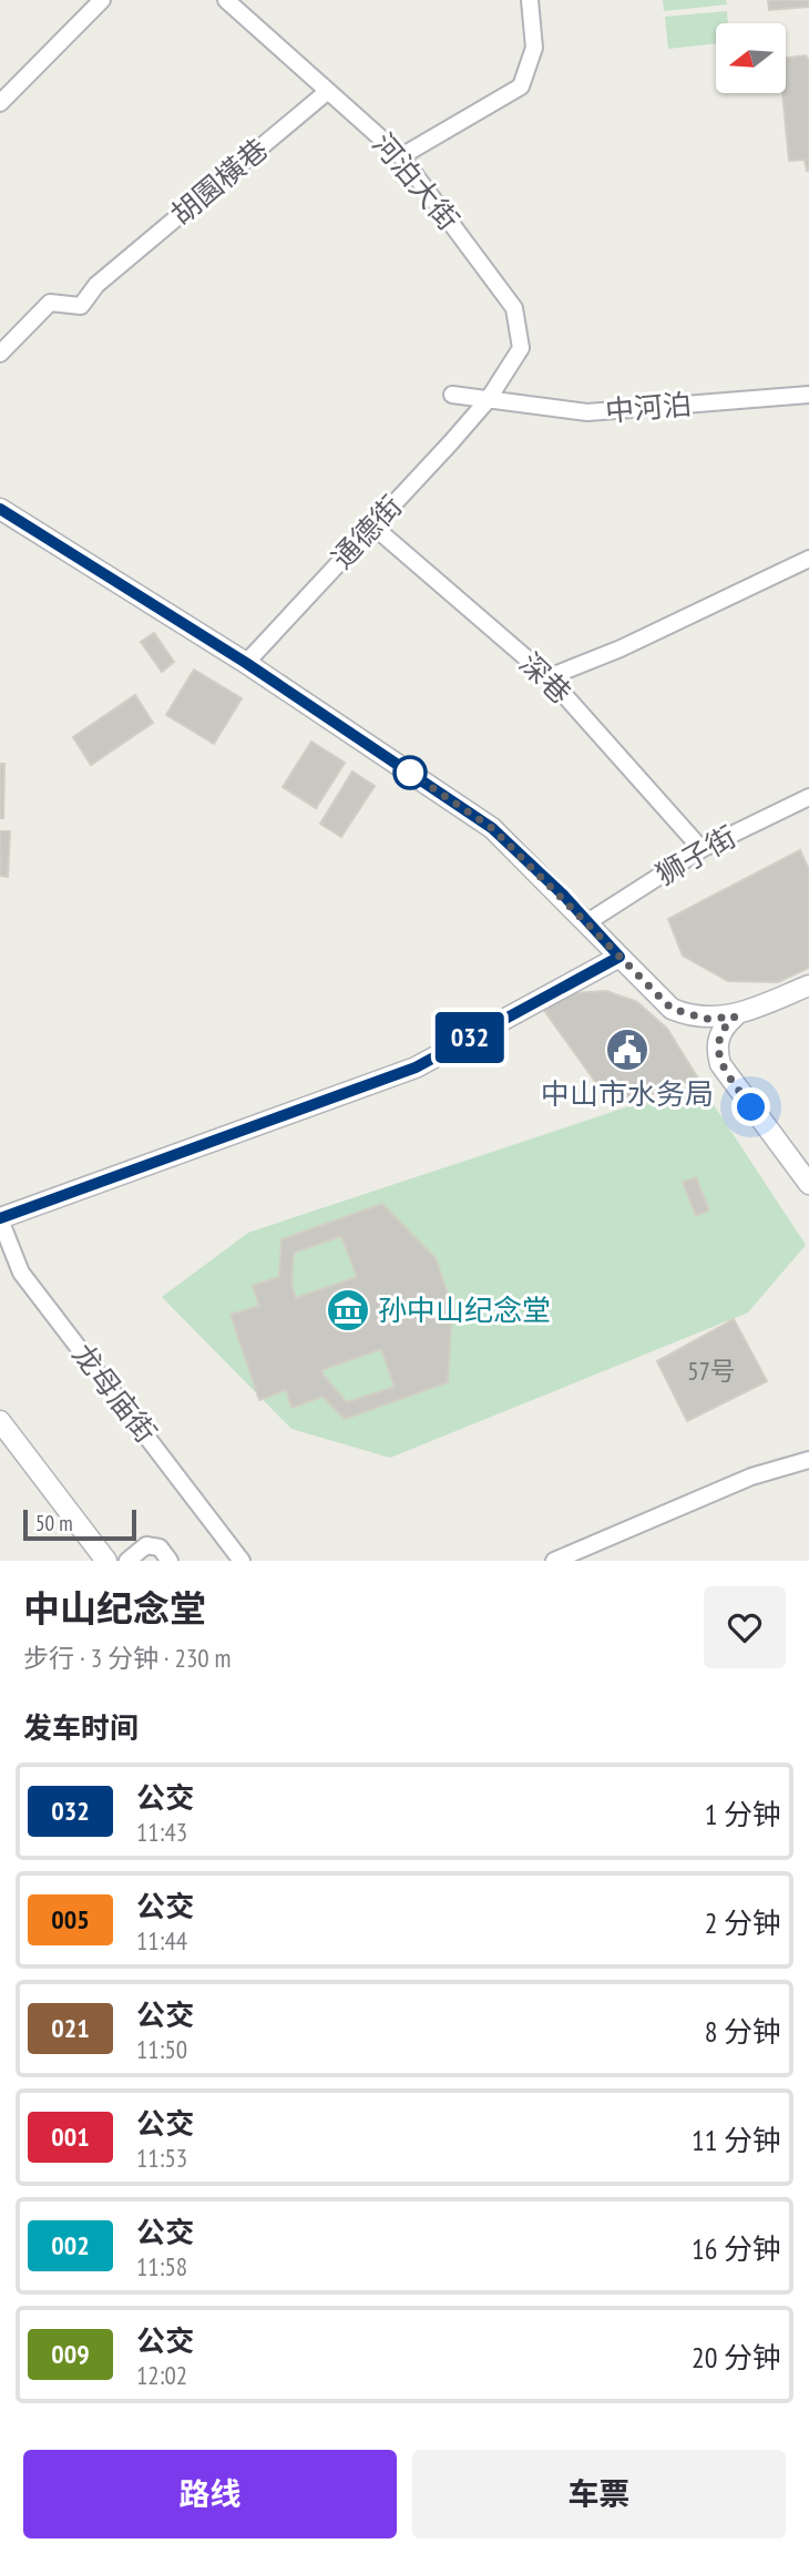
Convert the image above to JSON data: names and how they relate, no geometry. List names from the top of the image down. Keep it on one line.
{"streets":{"street":["胡園橫巷","河泊大街","中河泊","通德街","深巷","狮子街","龙母庙街"]},"crossings":[["胡園橫巷","河泊大街"],["河泊大街","中河泊"],["河泊大街","通德街"],["中河泊","通德街"],["通德街","深巷"],["深巷","狮子街"]],"places":{"public building":["中山市水务局"],"museum":["孙中山纪念堂"]},"lines":["bus line 032"],"house_numbers":["57号"],"scale_bar":"50 m","north":"left","page":{"on_map":"032","scale":"50 m","heading":[["中山纪念堂","步行 · 3 分钟 · 230 m"],"发车时间"],"list":[{"mark":"032","name":"公交","note":"11:43","value":"1 分钟"},{"mark":"005","name":"公交","note":"11:44","value":"2 分钟"},{"mark":"021","name":"公交","note":"11:50","value":"8 分钟"},{"mark":"001","name":"公交","note":"11:53","value":"11 分钟"},{"mark":"002","name":"公交","note":"11:58","value":"16 分钟"},{"mark":"009","name":"公交","note":"12:02","value":"20 分钟"}],"buttons":["路线","车票"]}}
